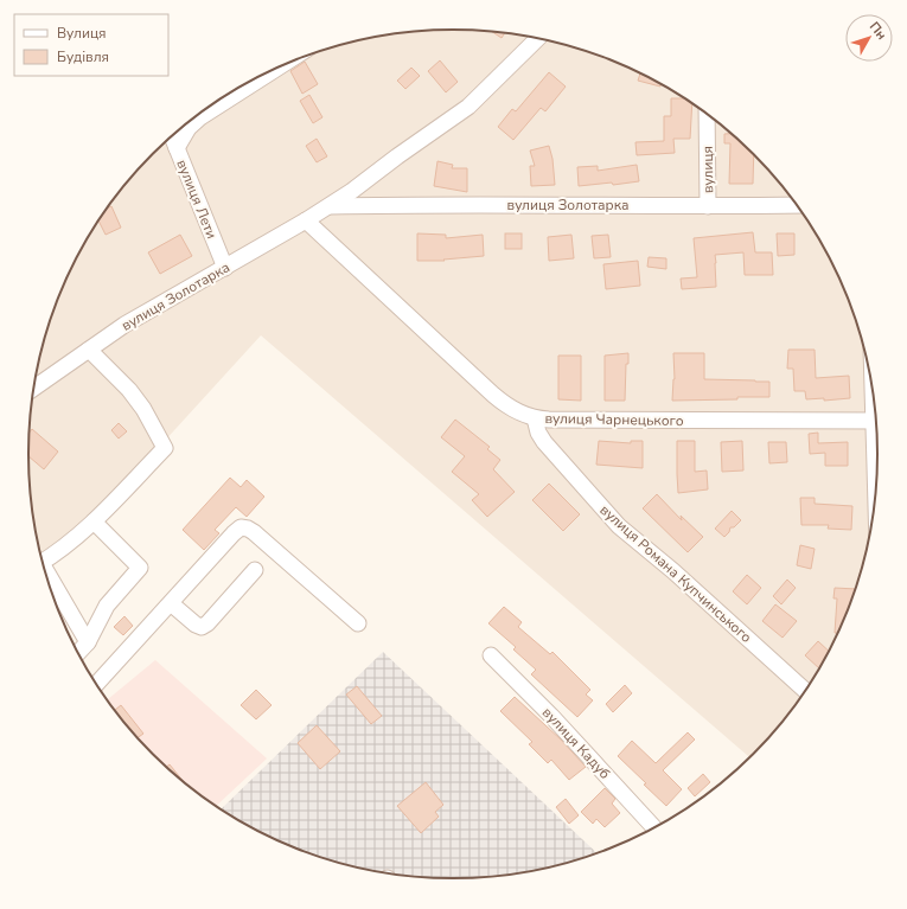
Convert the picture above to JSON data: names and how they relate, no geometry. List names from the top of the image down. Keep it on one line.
{"streets":{"street":["вулиця","вулиця Лети","вулиця Золотарка","вулиця Чарнецького","вулиця Романа Купчинського","вулиця Кадуб"]},"crossings":[["вулиця","вулиця Золотарка"],["вулиця Лети","вулиця Золотарка"],["вулиця Золотарка","вулиця Чарнецького"],["вулиця Чарнецького","вулиця Романа Купчинського"]],"legend":["Вулиця","Будівля"],"north":"top right"}
